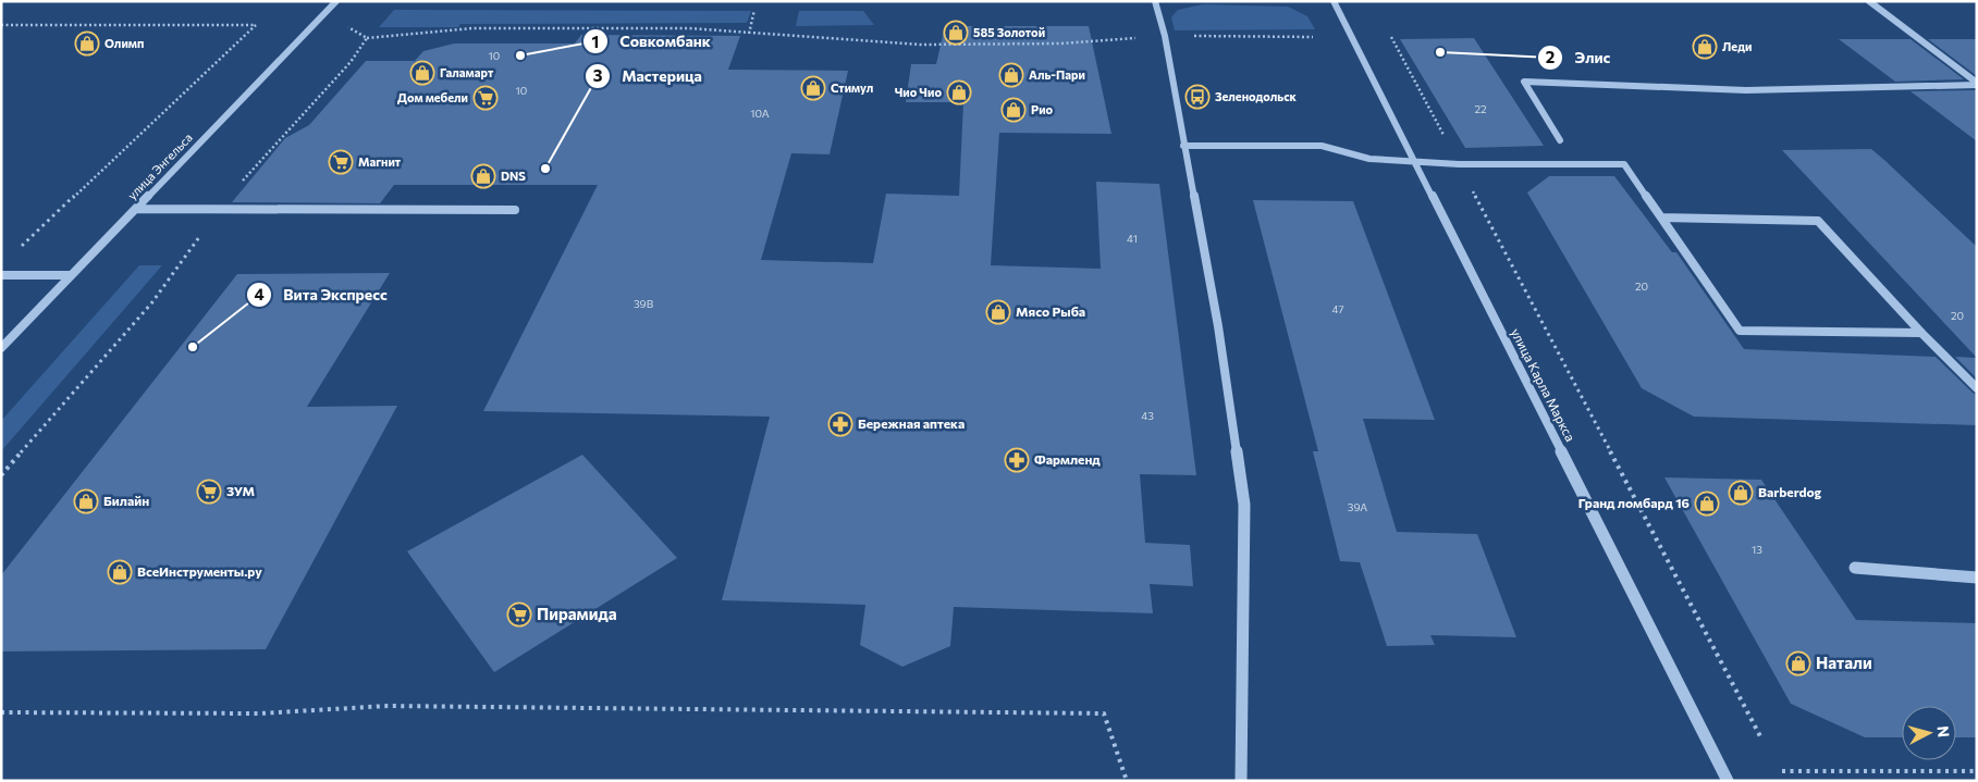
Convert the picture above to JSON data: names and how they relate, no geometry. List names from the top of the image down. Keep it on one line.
{"streets":{"street":["улица Энгельса","улица Карла Маркса"]},"places":{"shop":["585 Золотой","Олимп","Леди","Галамарт","Аль-Пари","Стимул","Чио Чио","Рио","DNS","Мясо Рыба","Barberdog","Билайн","Гранд ломбард 16","ВсеИнструменты.ру","Натали"],"other":["Элис","Совкомбанк","Мастерица","Вита Экспресс"],"bus stop":["Зеленодольск"],"supermarket":["Дом мебели","Магнит","ЗУМ","Пирамида"],"pharmacy":["Бережная аптека","Фармленд"]},"house_numbers":["10","10","22","10А","41","20","39В","47","20","43","39А","13"],"north":"right"}
